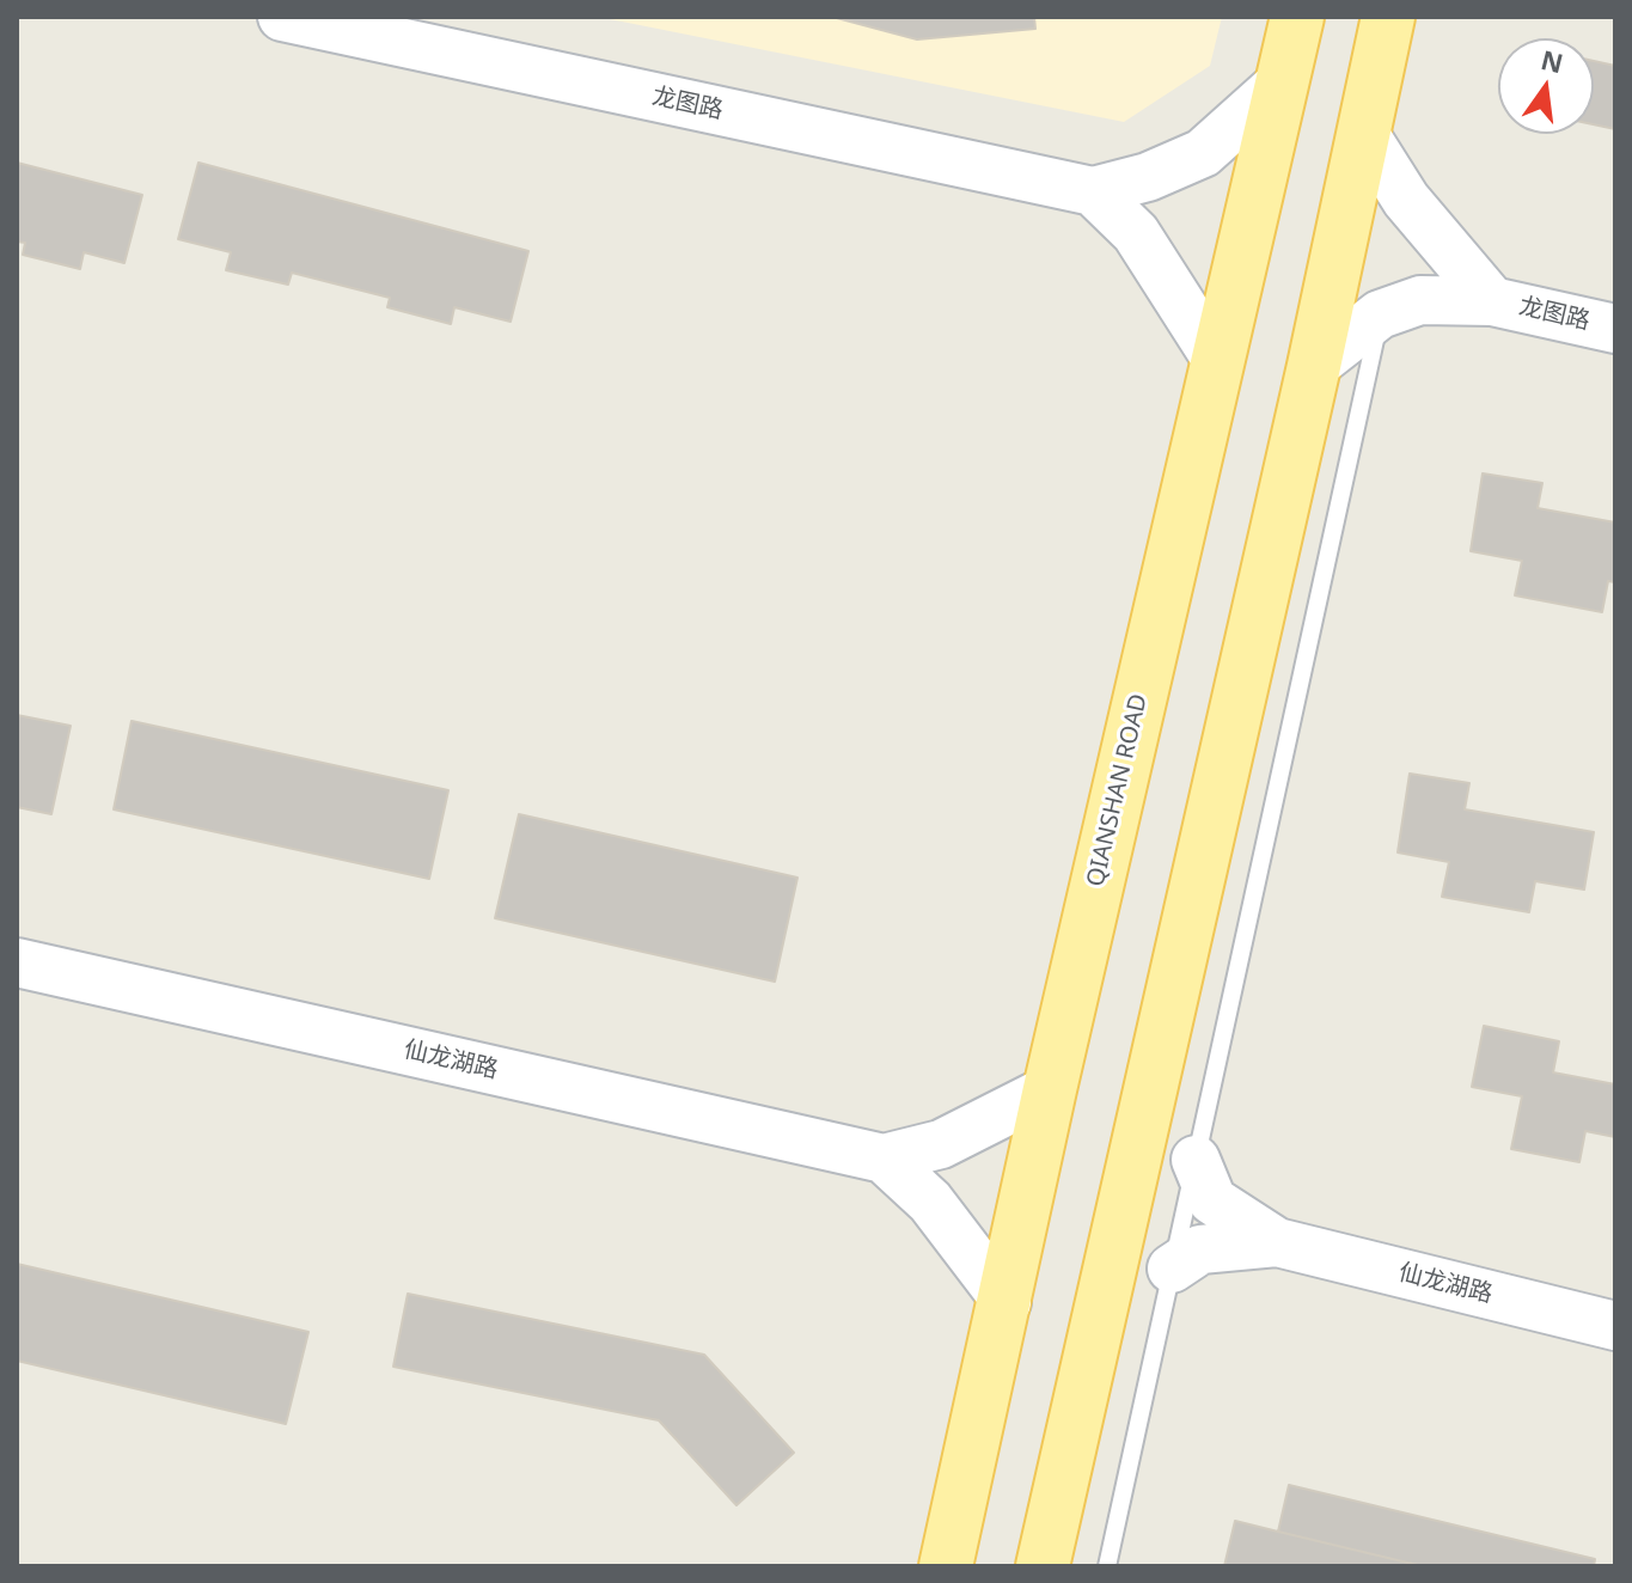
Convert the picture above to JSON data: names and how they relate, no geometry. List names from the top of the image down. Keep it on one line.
{"streets":{"main road":["QIANSHAN ROAD"],"street":["龙图路","仙龙湖路"]},"north":"top"}
